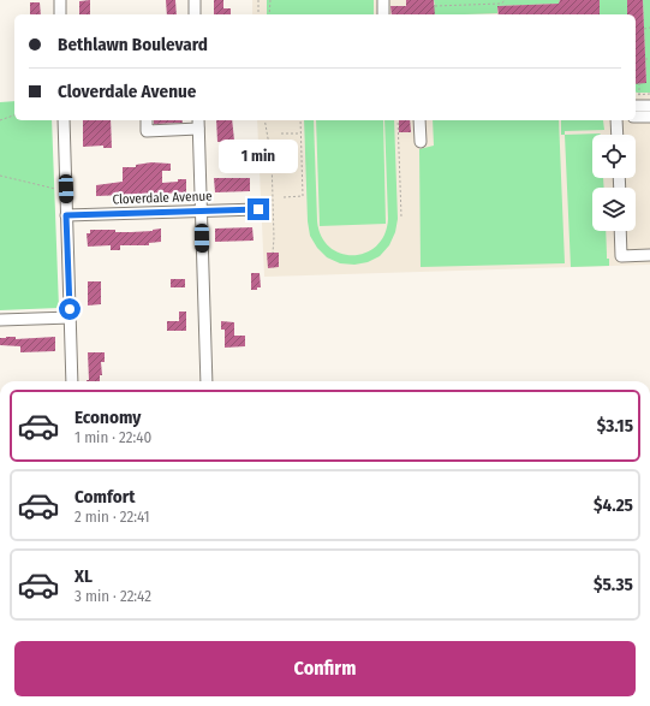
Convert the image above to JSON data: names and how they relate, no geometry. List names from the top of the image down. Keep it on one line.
{"streets":{"street":["Cloverdale Avenue"]},"page":{"banner":["Bethlawn Boulevard","Cloverdale Avenue"],"bubble":"1 min","list":[{"name":"Economy","note":"1 min · 22:40","value":"$3.15"},{"name":"Comfort","note":"2 min · 22:41","value":"$4.25"},{"name":"XL","note":"3 min · 22:42","value":"$5.35"}],"buttons":"Confirm"}}
